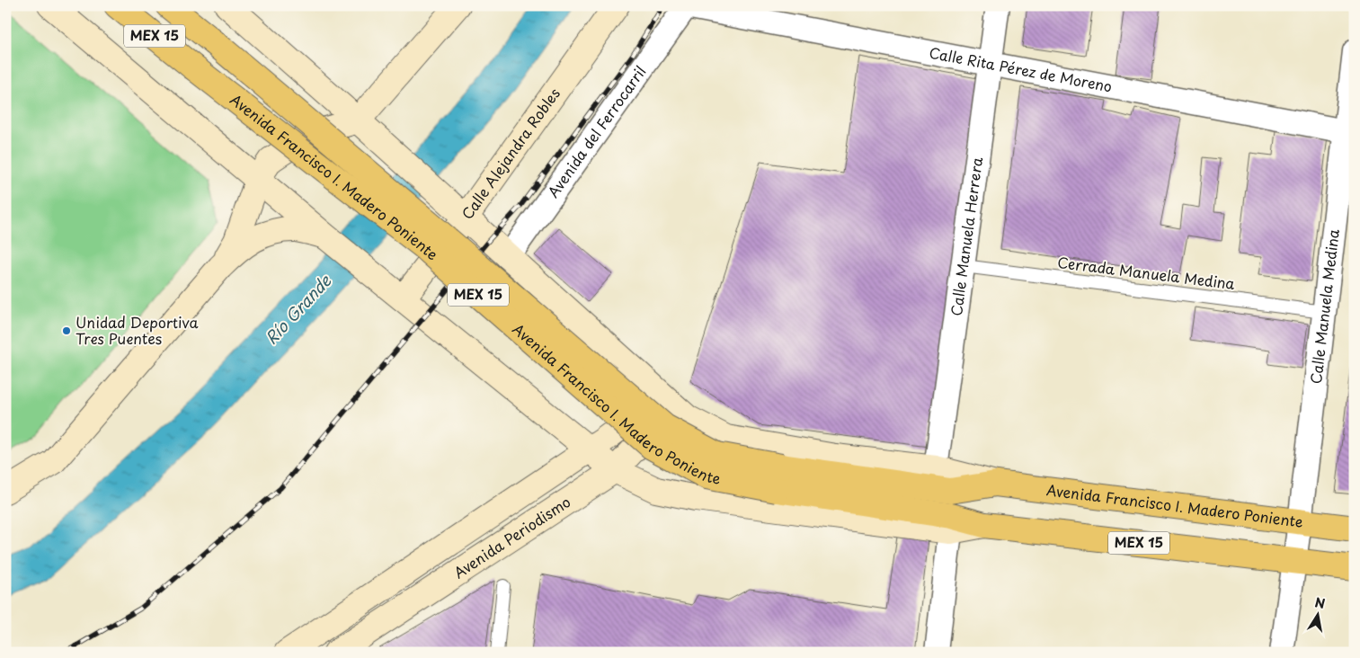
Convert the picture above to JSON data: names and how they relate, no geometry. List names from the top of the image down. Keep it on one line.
{"streets":{"main road":["MEX 15","Calle Alejandra Robles","Avenida Francisco I. Madero Poniente","Avenida Periodismo"],"street":["Calle Rita Pérez de Moreno","Avenida del Ferrocarril","Calle Manuela Herrera","Calle Manuela Medina"],"lane":["Cerrada Manuela Medina"]},"crossings":[["Calle Rita Pérez de Moreno","Avenida del Ferrocarril"],["Calle Rita Pérez de Moreno","Calle Manuela Herrera"],["Calle Rita Pérez de Moreno","Calle Manuela Medina"],["Avenida del Ferrocarril","Avenida Francisco I. Madero Poniente"],["Calle Alejandra Robles","Avenida Francisco I. Madero Poniente"],["Avenida Francisco I. Madero Poniente","Calle Manuela Herrera"],["Avenida Francisco I. Madero Poniente","Calle Manuela Medina"],["Avenida Francisco I. Madero Poniente","Avenida Periodismo"],["Calle Manuela Herrera","Cerrada Manuela Medina"],["Cerrada Manuela Medina","Calle Manuela Medina"]],"water":["Río Grande"],"places":["Unidad Deportiva Tres Puentes"],"north":"top"}
